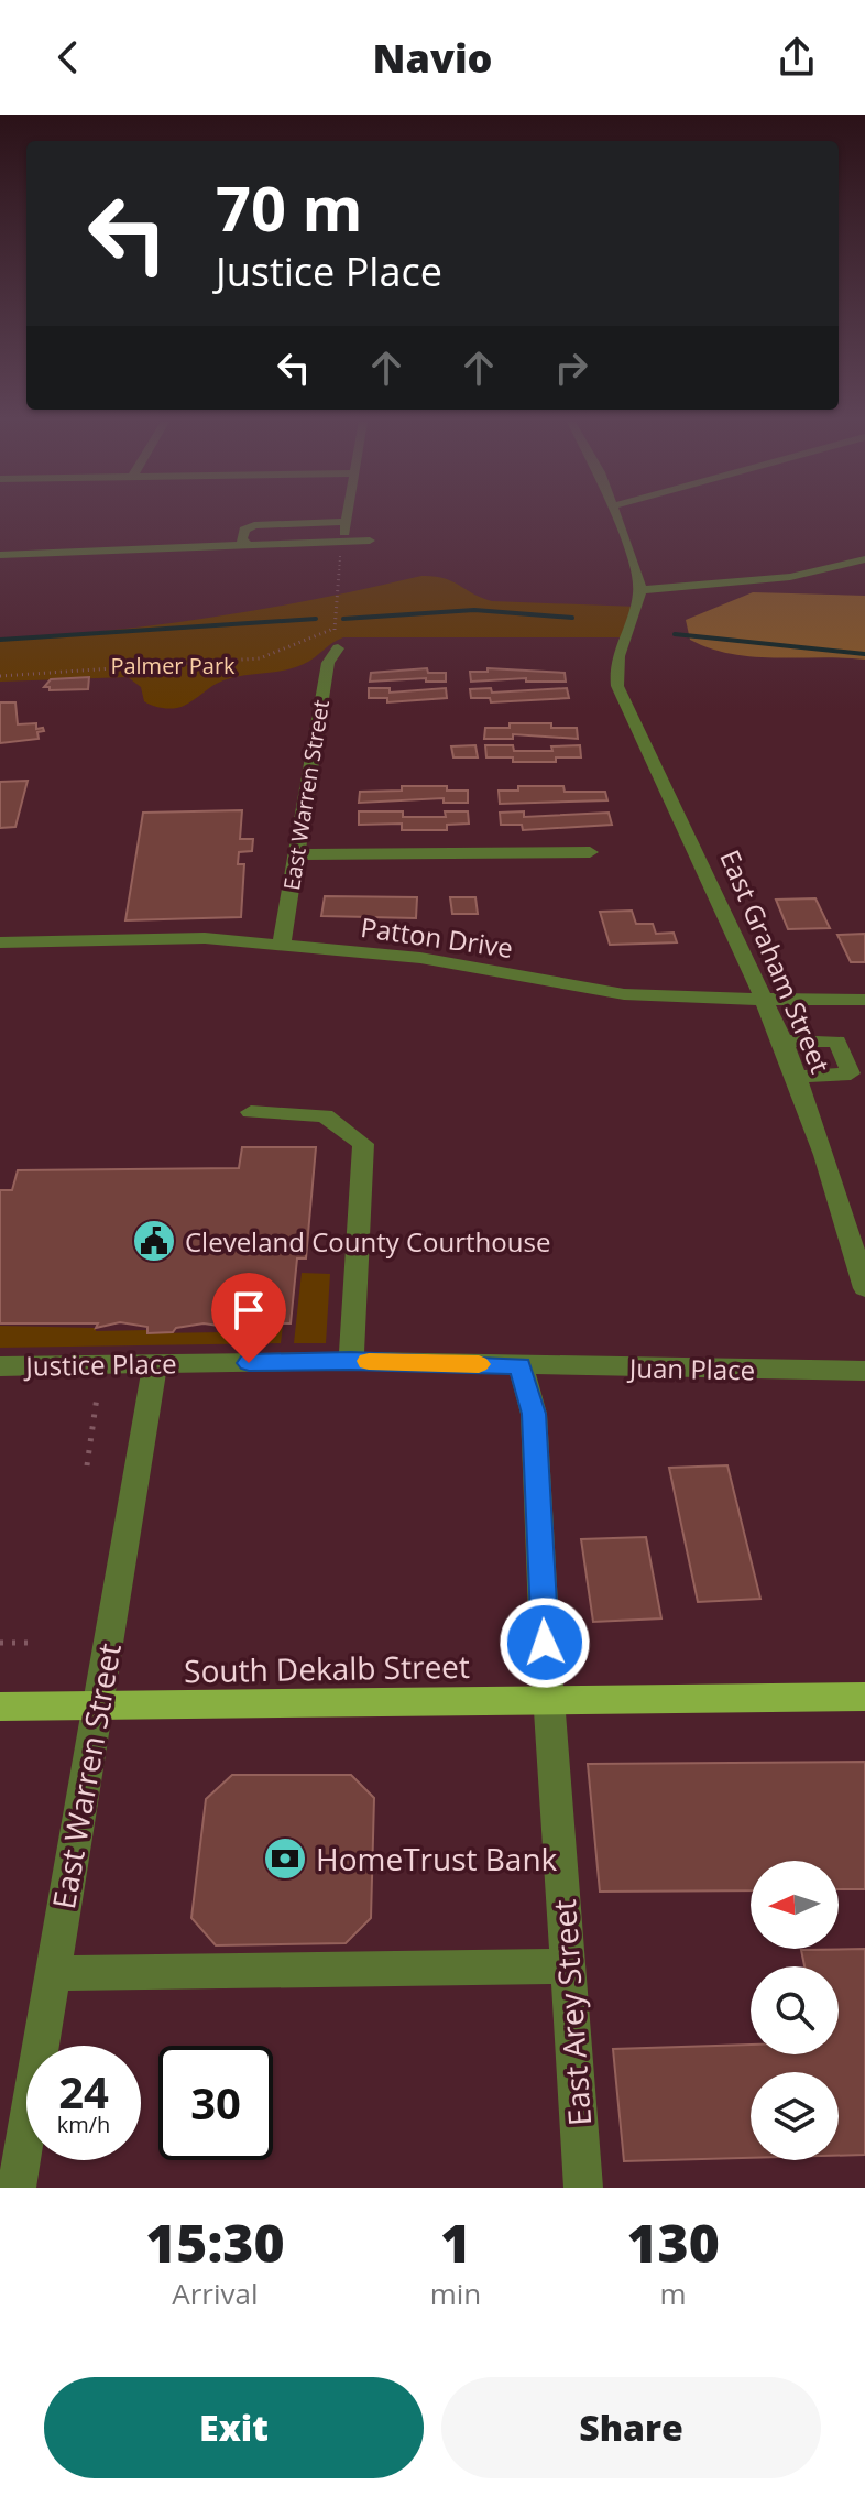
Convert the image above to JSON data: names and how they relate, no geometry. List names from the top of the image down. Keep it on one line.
{"streets":{"main road":["South Dekalb Street"],"street":["East Warren Street","Patton Drive","East Graham Street","Justice Place","Juan Place","East Arey Street"]},"crossings":[["East Warren Street","Patton Drive"],["East Warren Street","Justice Place"],["East Warren Street","South Dekalb Street"],["Patton Drive","East Graham Street"],["Justice Place","Juan Place"],["Justice Place","East Arey Street"],["Juan Place","East Arey Street"],["South Dekalb Street","East Arey Street"]],"parks":["Palmer Park"],"places":{"public building":["Cleveland County Courthouse"],"bank":["HomeTrust Bank"]},"north":"left","page":{"header":"Navio","turn":["70 m","Justice Place"],"speed":"24 km/h","limit":"30","eta":["15:30","Arrival","1","min","130","m"],"buttons":["Exit","Share"]}}
